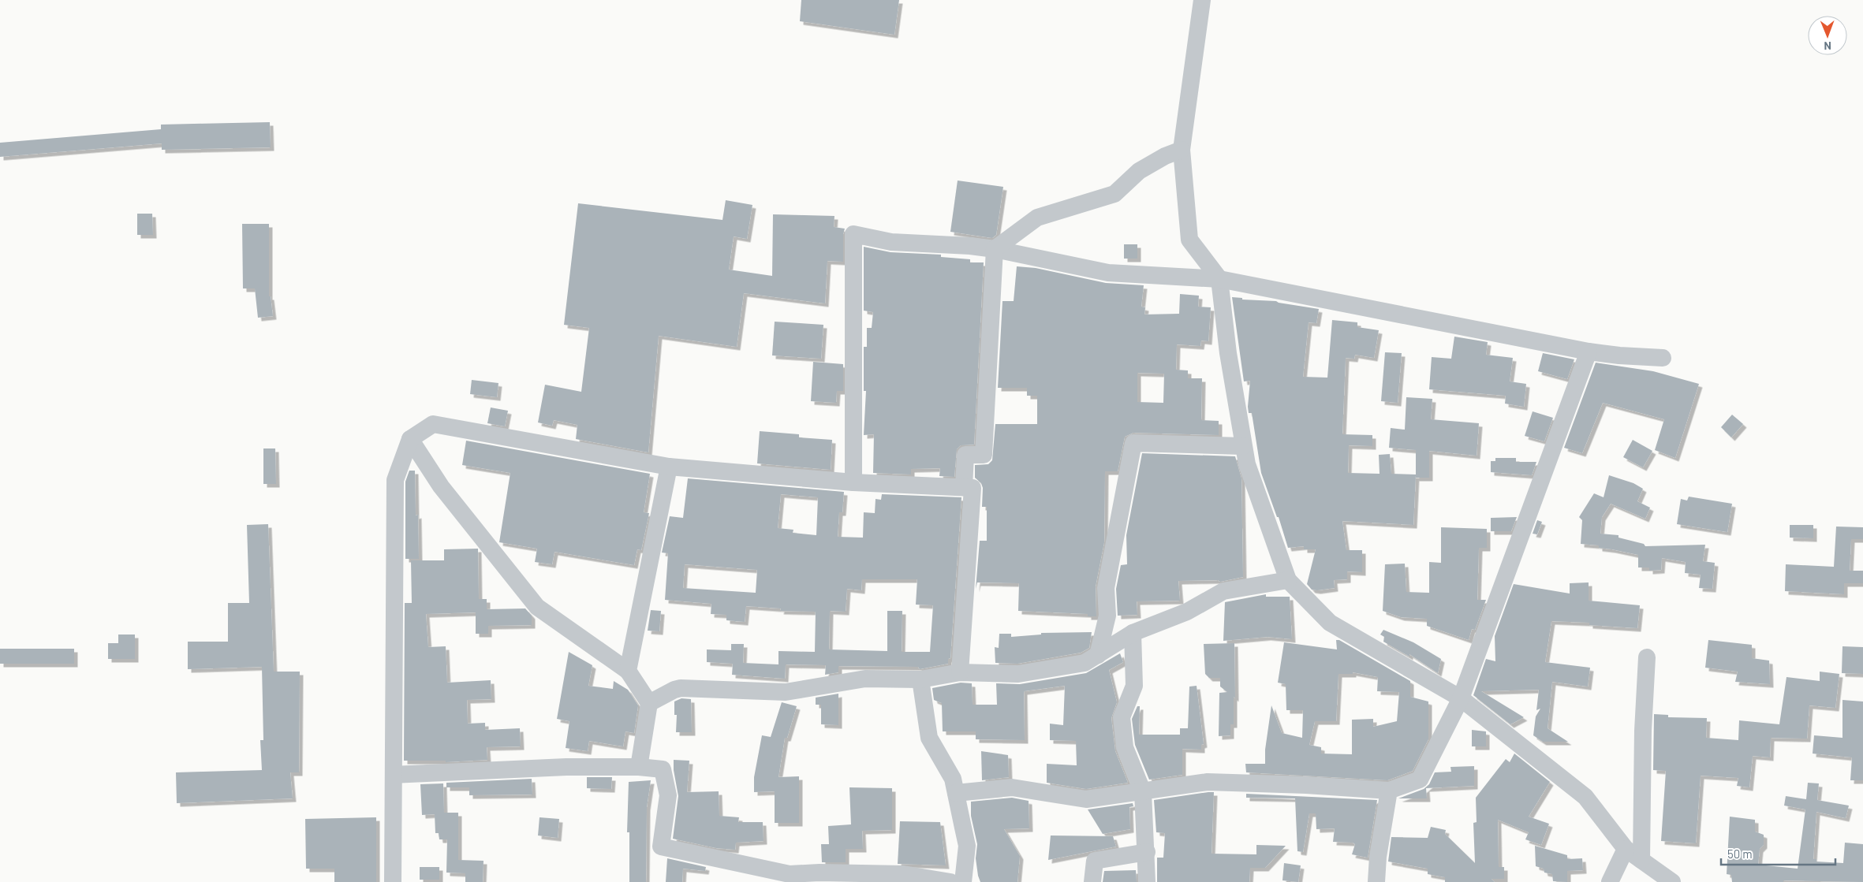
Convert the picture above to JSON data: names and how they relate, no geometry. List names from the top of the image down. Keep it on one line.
{"scale_bar":"50 m","north":"bottom"}
